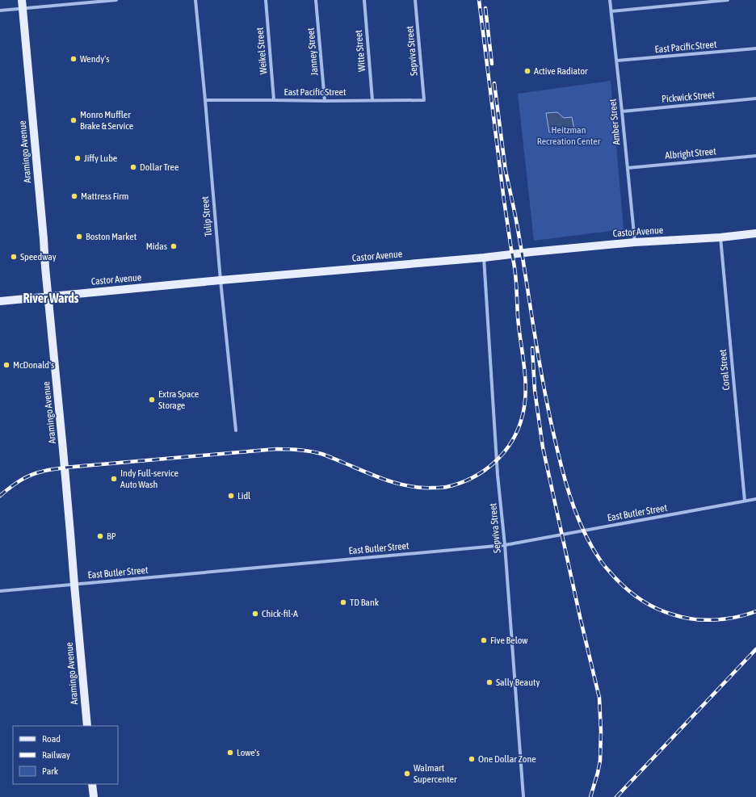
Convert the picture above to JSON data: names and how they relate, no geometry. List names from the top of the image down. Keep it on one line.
{"streets":{"main road":["Aramingo Avenue","Castor Avenue"],"street":["East Pacific Street","Weikel Street","Witte Street","Sepviva Street","Janney Street","Pickwick Street","Amber Street","Albright Street","Tulip Street","Coral Street","East Butler Street"]},"crossings":[["East Pacific Street","Weikel Street"],["East Pacific Street","Witte Street"],["East Pacific Street","Sepviva Street"],["East Pacific Street","Janney Street"],["East Pacific Street","Amber Street"],["East Pacific Street","Tulip Street"],["Sepviva Street","Castor Avenue"],["Sepviva Street","East Butler Street"],["Pickwick Street","Amber Street"],["Amber Street","Albright Street"],["Amber Street","Castor Avenue"],["Aramingo Avenue","Castor Avenue"],["Aramingo Avenue","East Butler Street"],["Tulip Street","Castor Avenue"],["Castor Avenue","Coral Street"],["Coral Street","East Butler Street"]],"districts":["River Wards"],"parks":["Heitzman Recreation Center"],"places":["Wendy's","Active Radiator","Monro Muffler Brake & Service","Jiffy Lube","Dollar Tree","Mattress Firm","Boston Market","Midas","Speedway","McDonald's","Extra Space Storage","Indy Full-service Auto Wash","Lidl","BP","TD Bank","Chick-fil-A","Five Below","Sally Beauty","Lowe's","One Dollar Zone","Walmart Supercenter"],"legend":["Road","Railway","Park"]}
